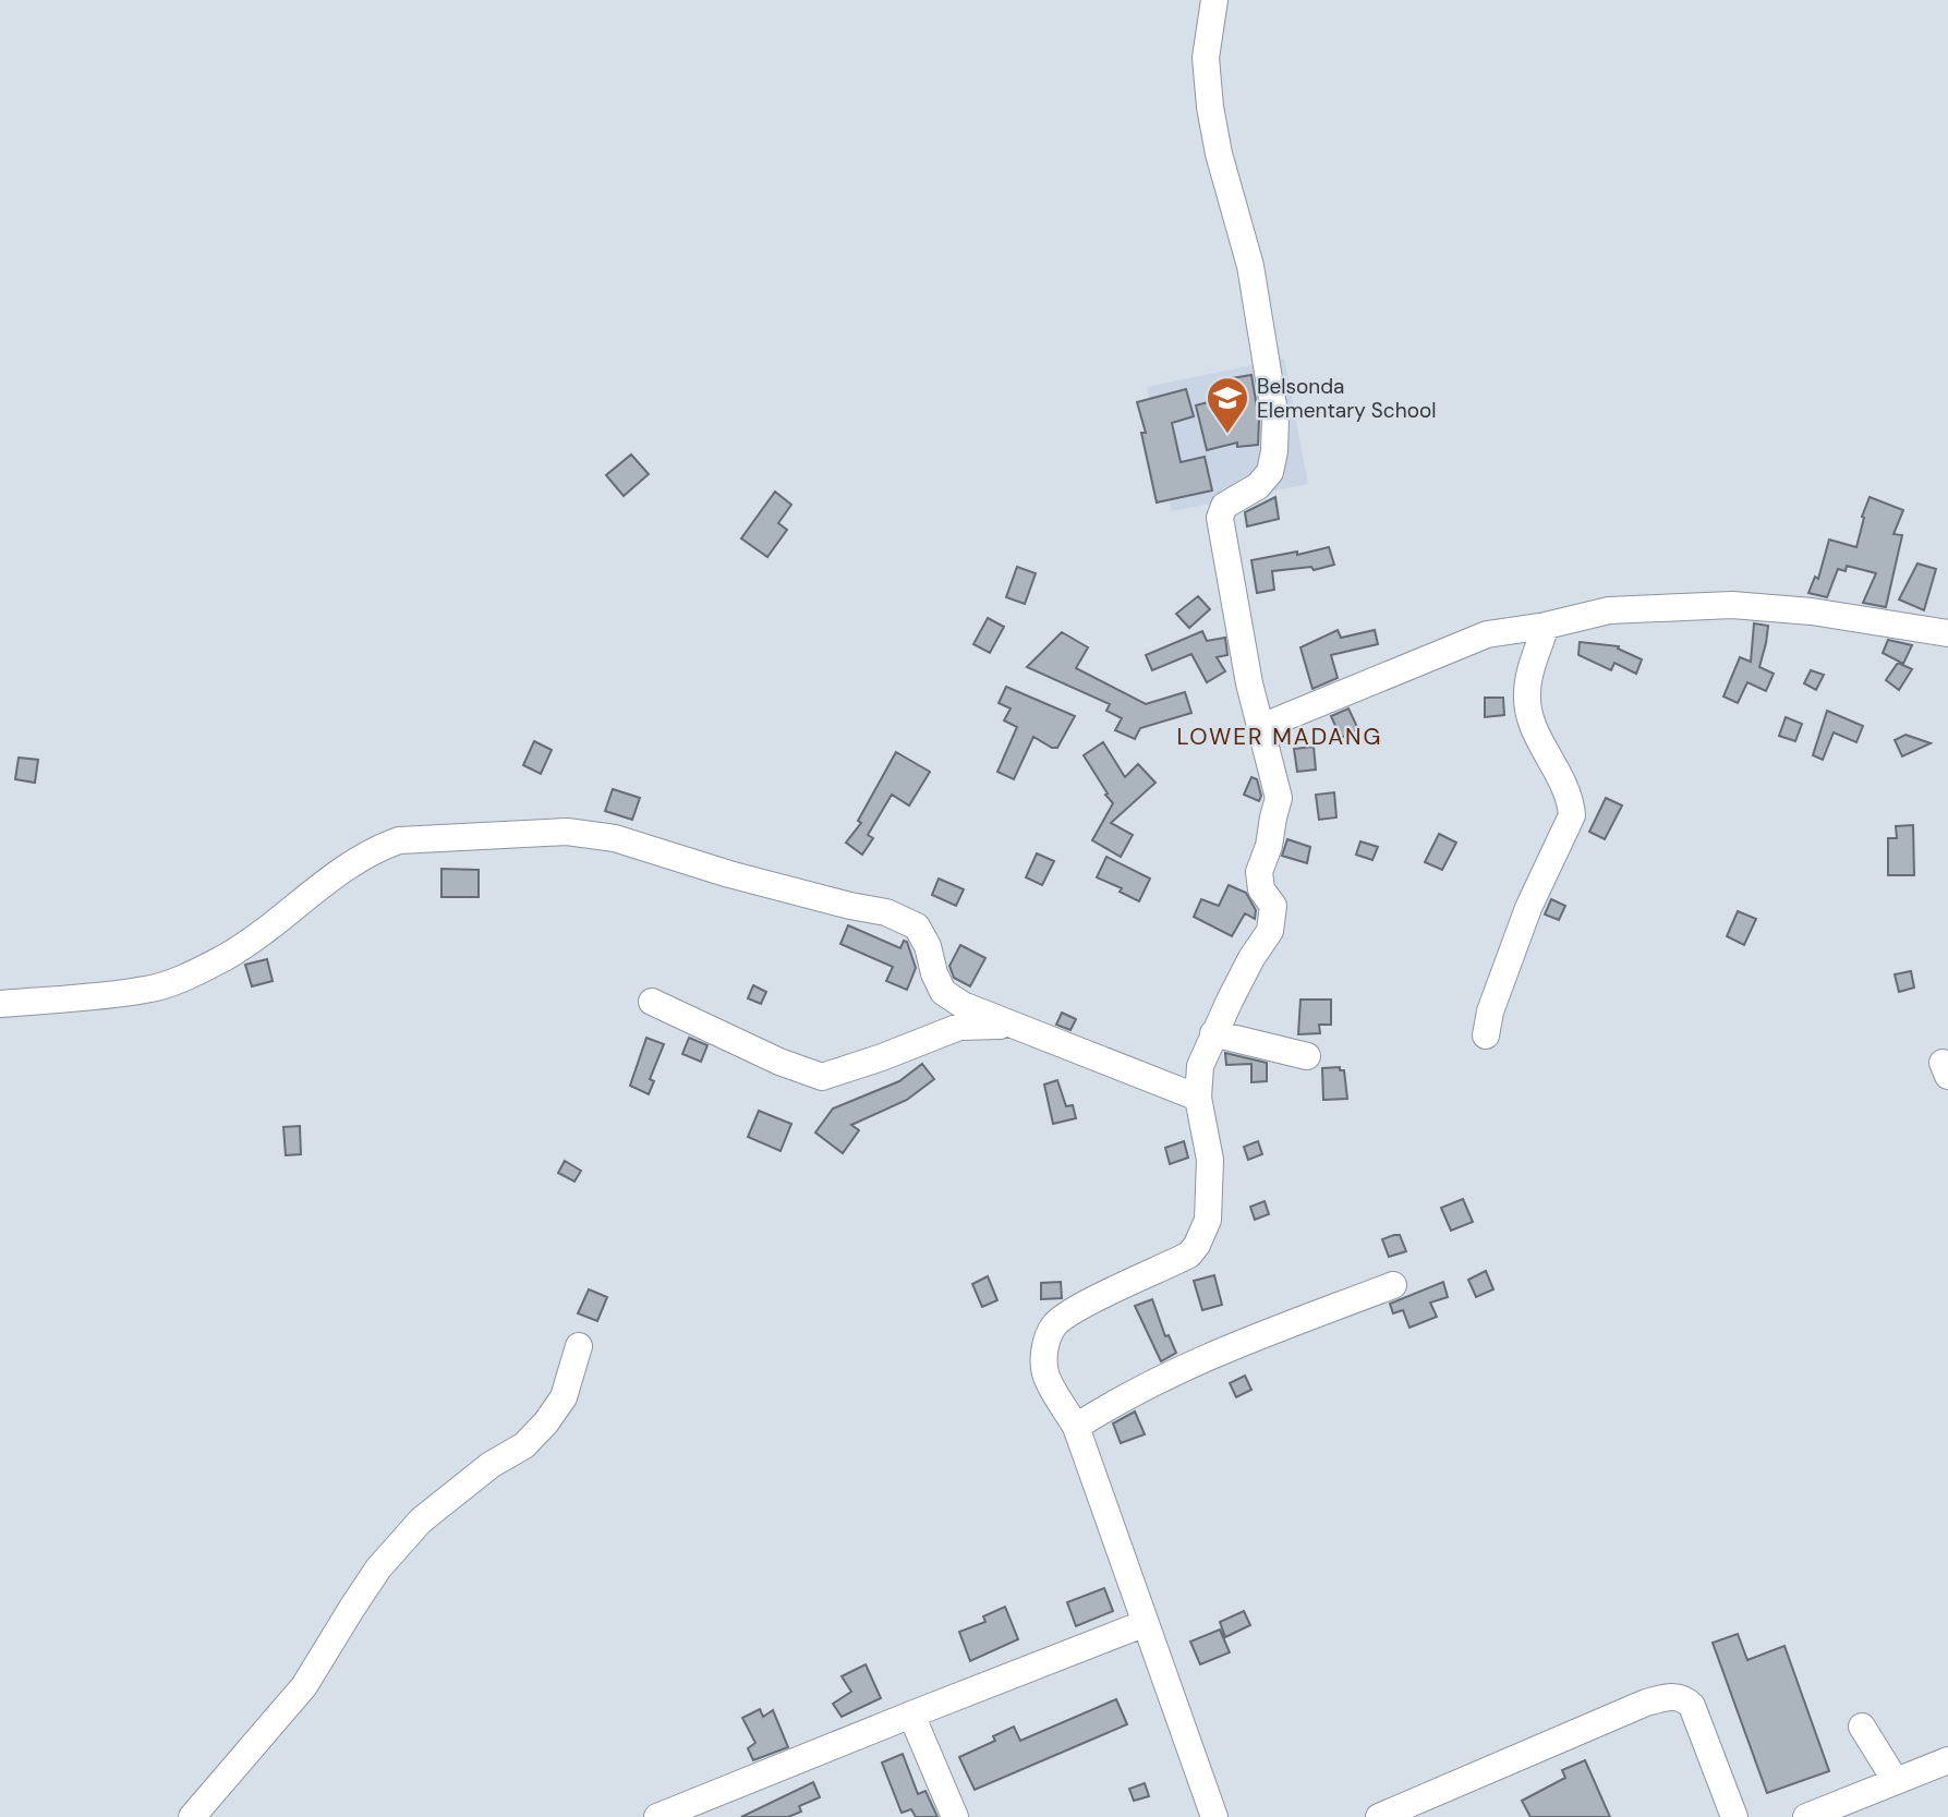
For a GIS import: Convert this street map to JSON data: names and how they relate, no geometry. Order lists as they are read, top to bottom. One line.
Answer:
{"districts":["LOWER MADANG"],"places":{"school or university":["Belsonda Elementary School"]}}
